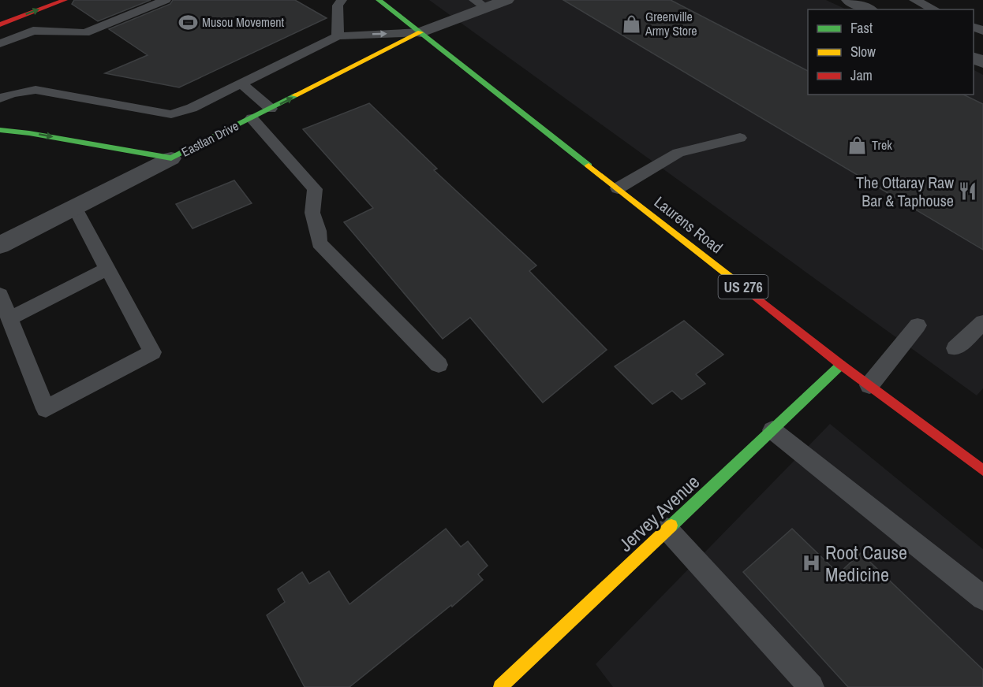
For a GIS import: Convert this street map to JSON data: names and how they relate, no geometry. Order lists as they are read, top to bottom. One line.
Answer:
{"streets":{"main road":["Eastlan Drive","Laurens Road","US 276","Jervey Avenue"]},"crossings":[["Eastlan Drive","Laurens Road"],["Laurens Road","Jervey Avenue"]],"one_way":["Eastlan Drive"],"places":{"sports":["Musou Movement"],"shop":["Greenville Army Store","Trek"],"restaurant":["The Ottaray Raw Bar & Taphouse"],"hospital":["Root Cause Medicine"]},"legend":["Fast","Slow","Jam"]}
